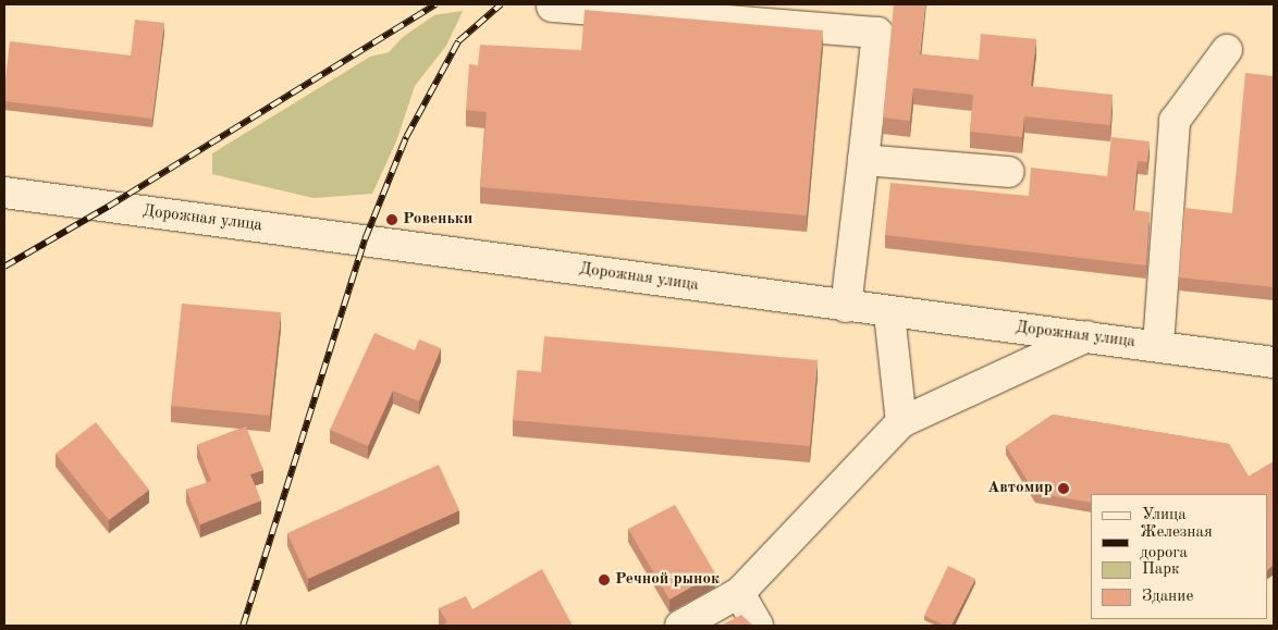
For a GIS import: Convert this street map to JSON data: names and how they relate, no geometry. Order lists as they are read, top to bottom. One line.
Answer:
{"streets":{"street":["Дорожная улица"]},"places":["Ровеньки","Автомир","Речной рынок"],"legend":["Улица","Железная дорога","Парк","Здание"]}
